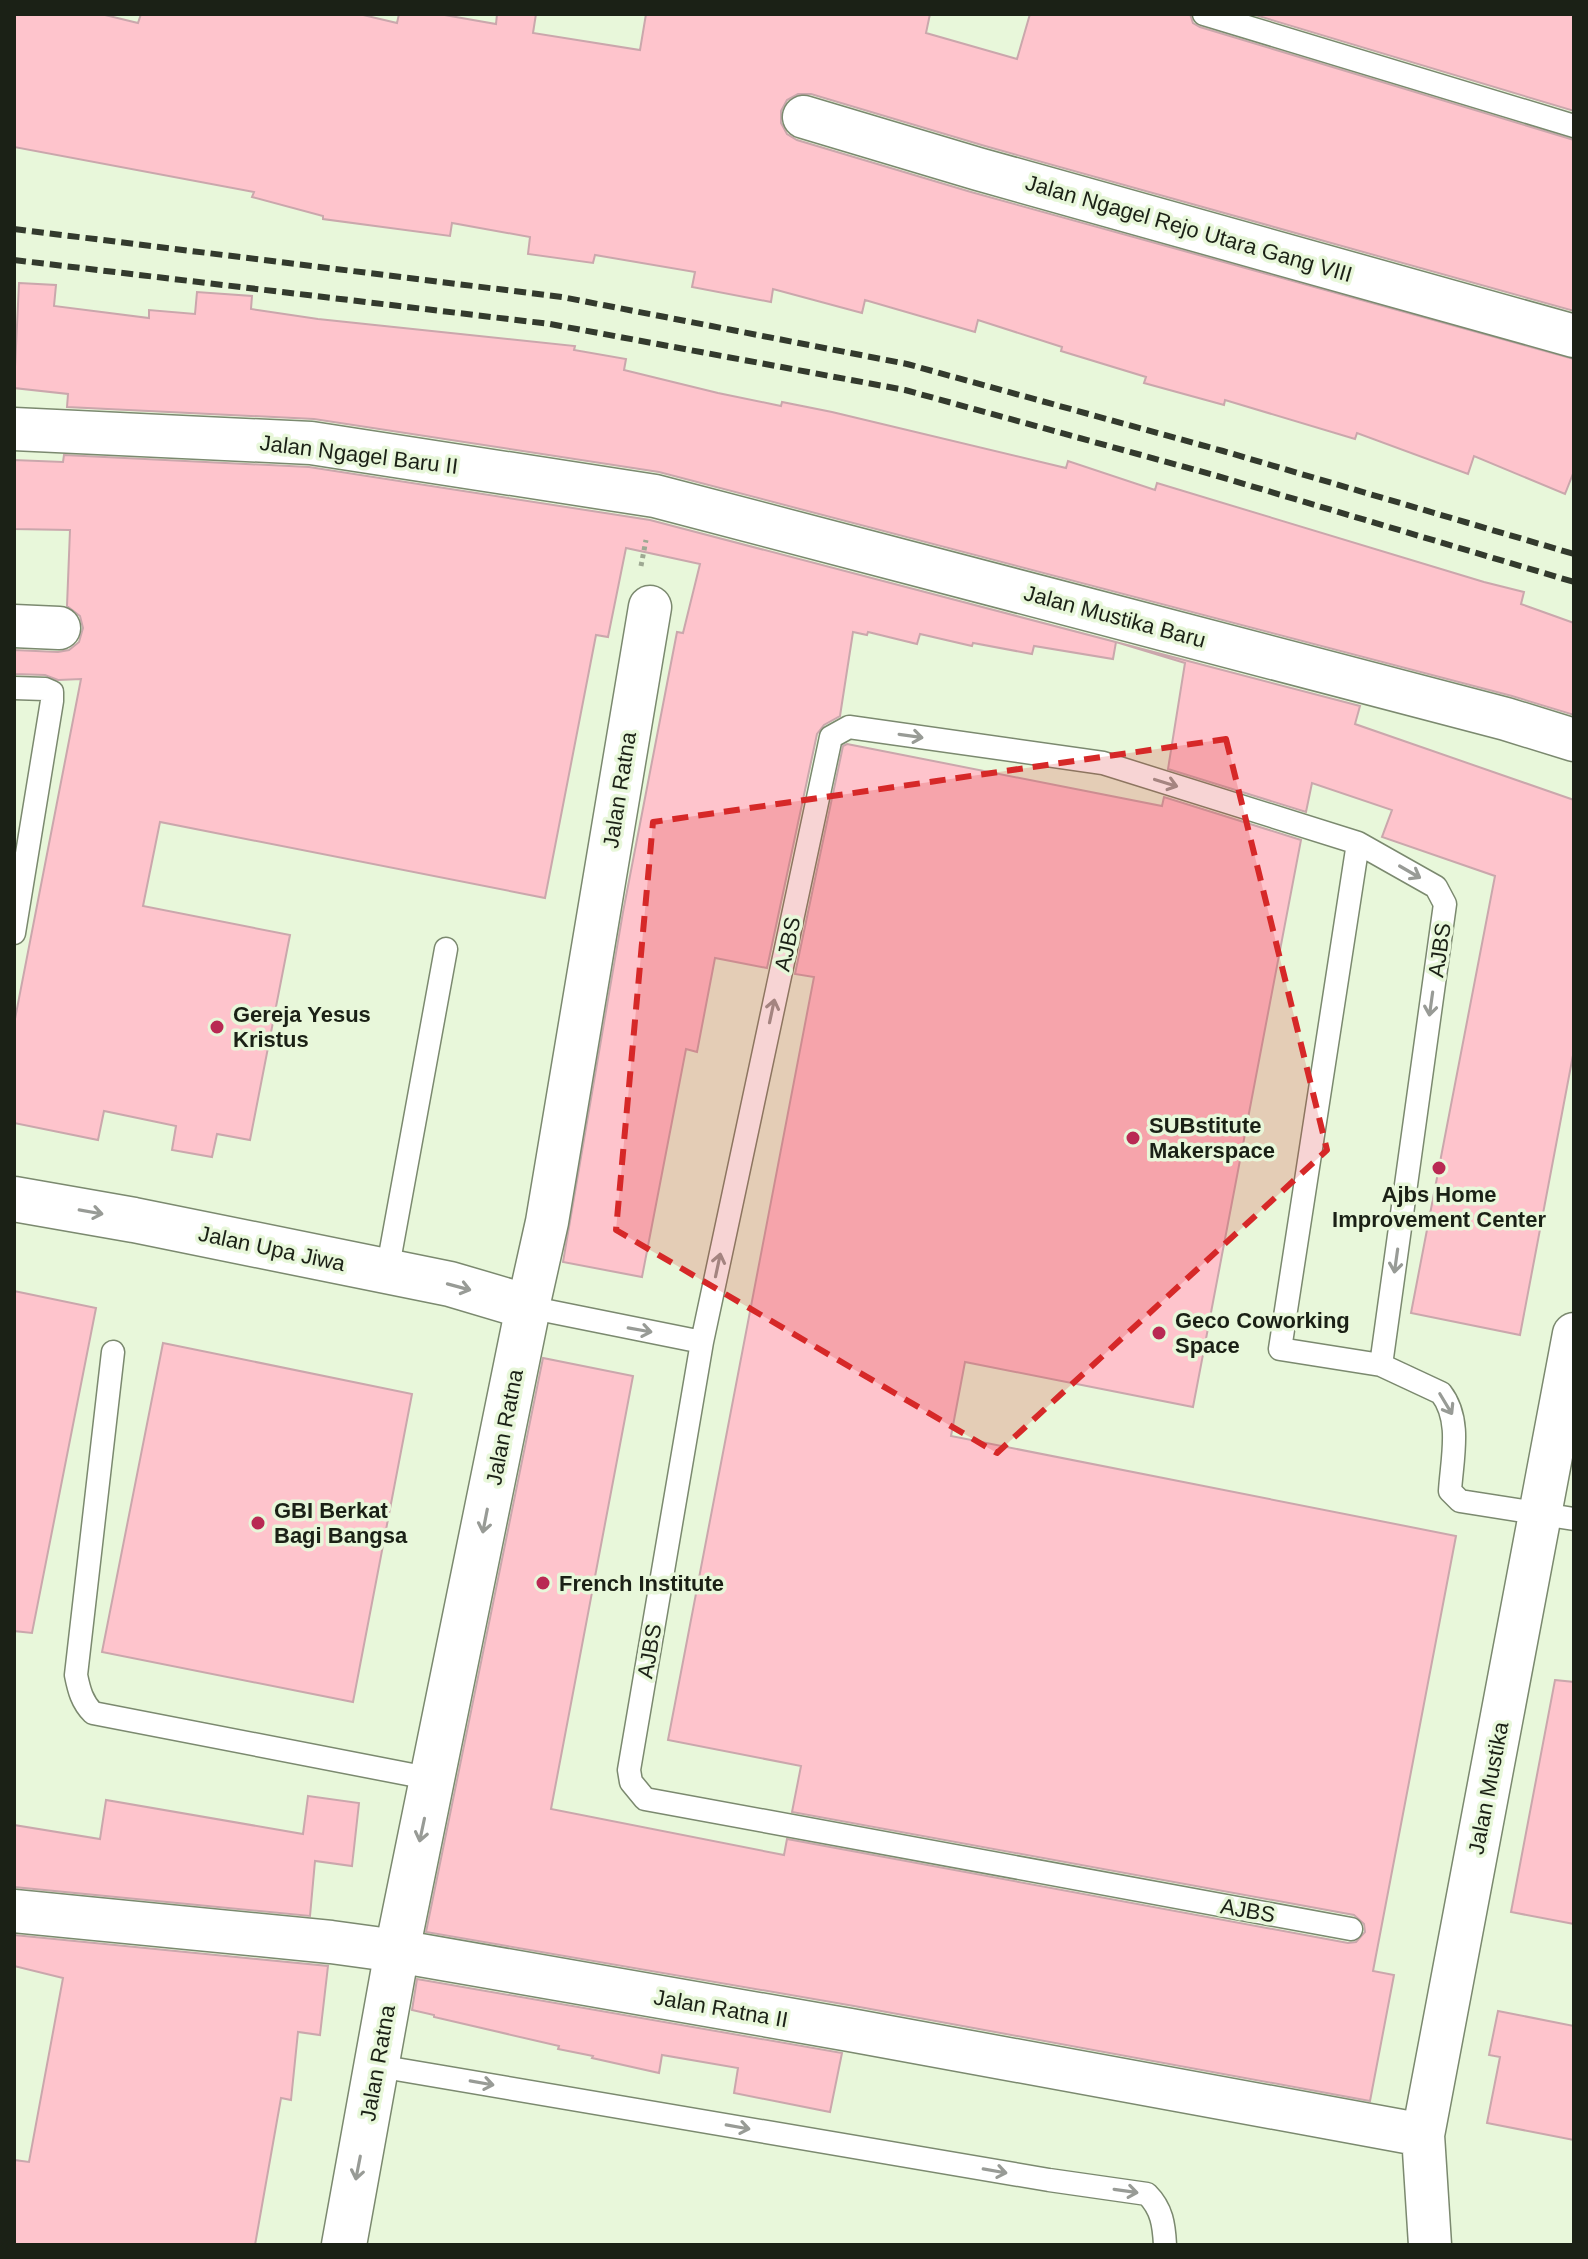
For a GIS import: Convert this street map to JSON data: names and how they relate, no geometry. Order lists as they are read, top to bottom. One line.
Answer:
{"streets":{"highway":["Jalan Ratna","Jalan Upa Jiwa"],"street":["Jalan Ngagel Rejo Utara Gang VIII","Jalan Ngagel Baru II","Jalan Mustika Baru","Jalan Mustika","Jalan Ratna II"],"lane":["AJBS"]},"crossings":[["Jalan Ngagel Baru II","Jalan Mustika Baru"],["Jalan Ratna","Jalan Upa Jiwa"],["Jalan Ratna","Jalan Ratna II"],["Jalan Mustika","Jalan Ratna II"]],"one_way":["Jalan Ratna","Jalan Upa Jiwa"],"places":["Gereja Yesus Kristus","SUBstitute Makerspace","Ajbs Home Improvement Center","Geco Coworking Space","GBI Berkat Bagi Bangsa","French Institute"]}
